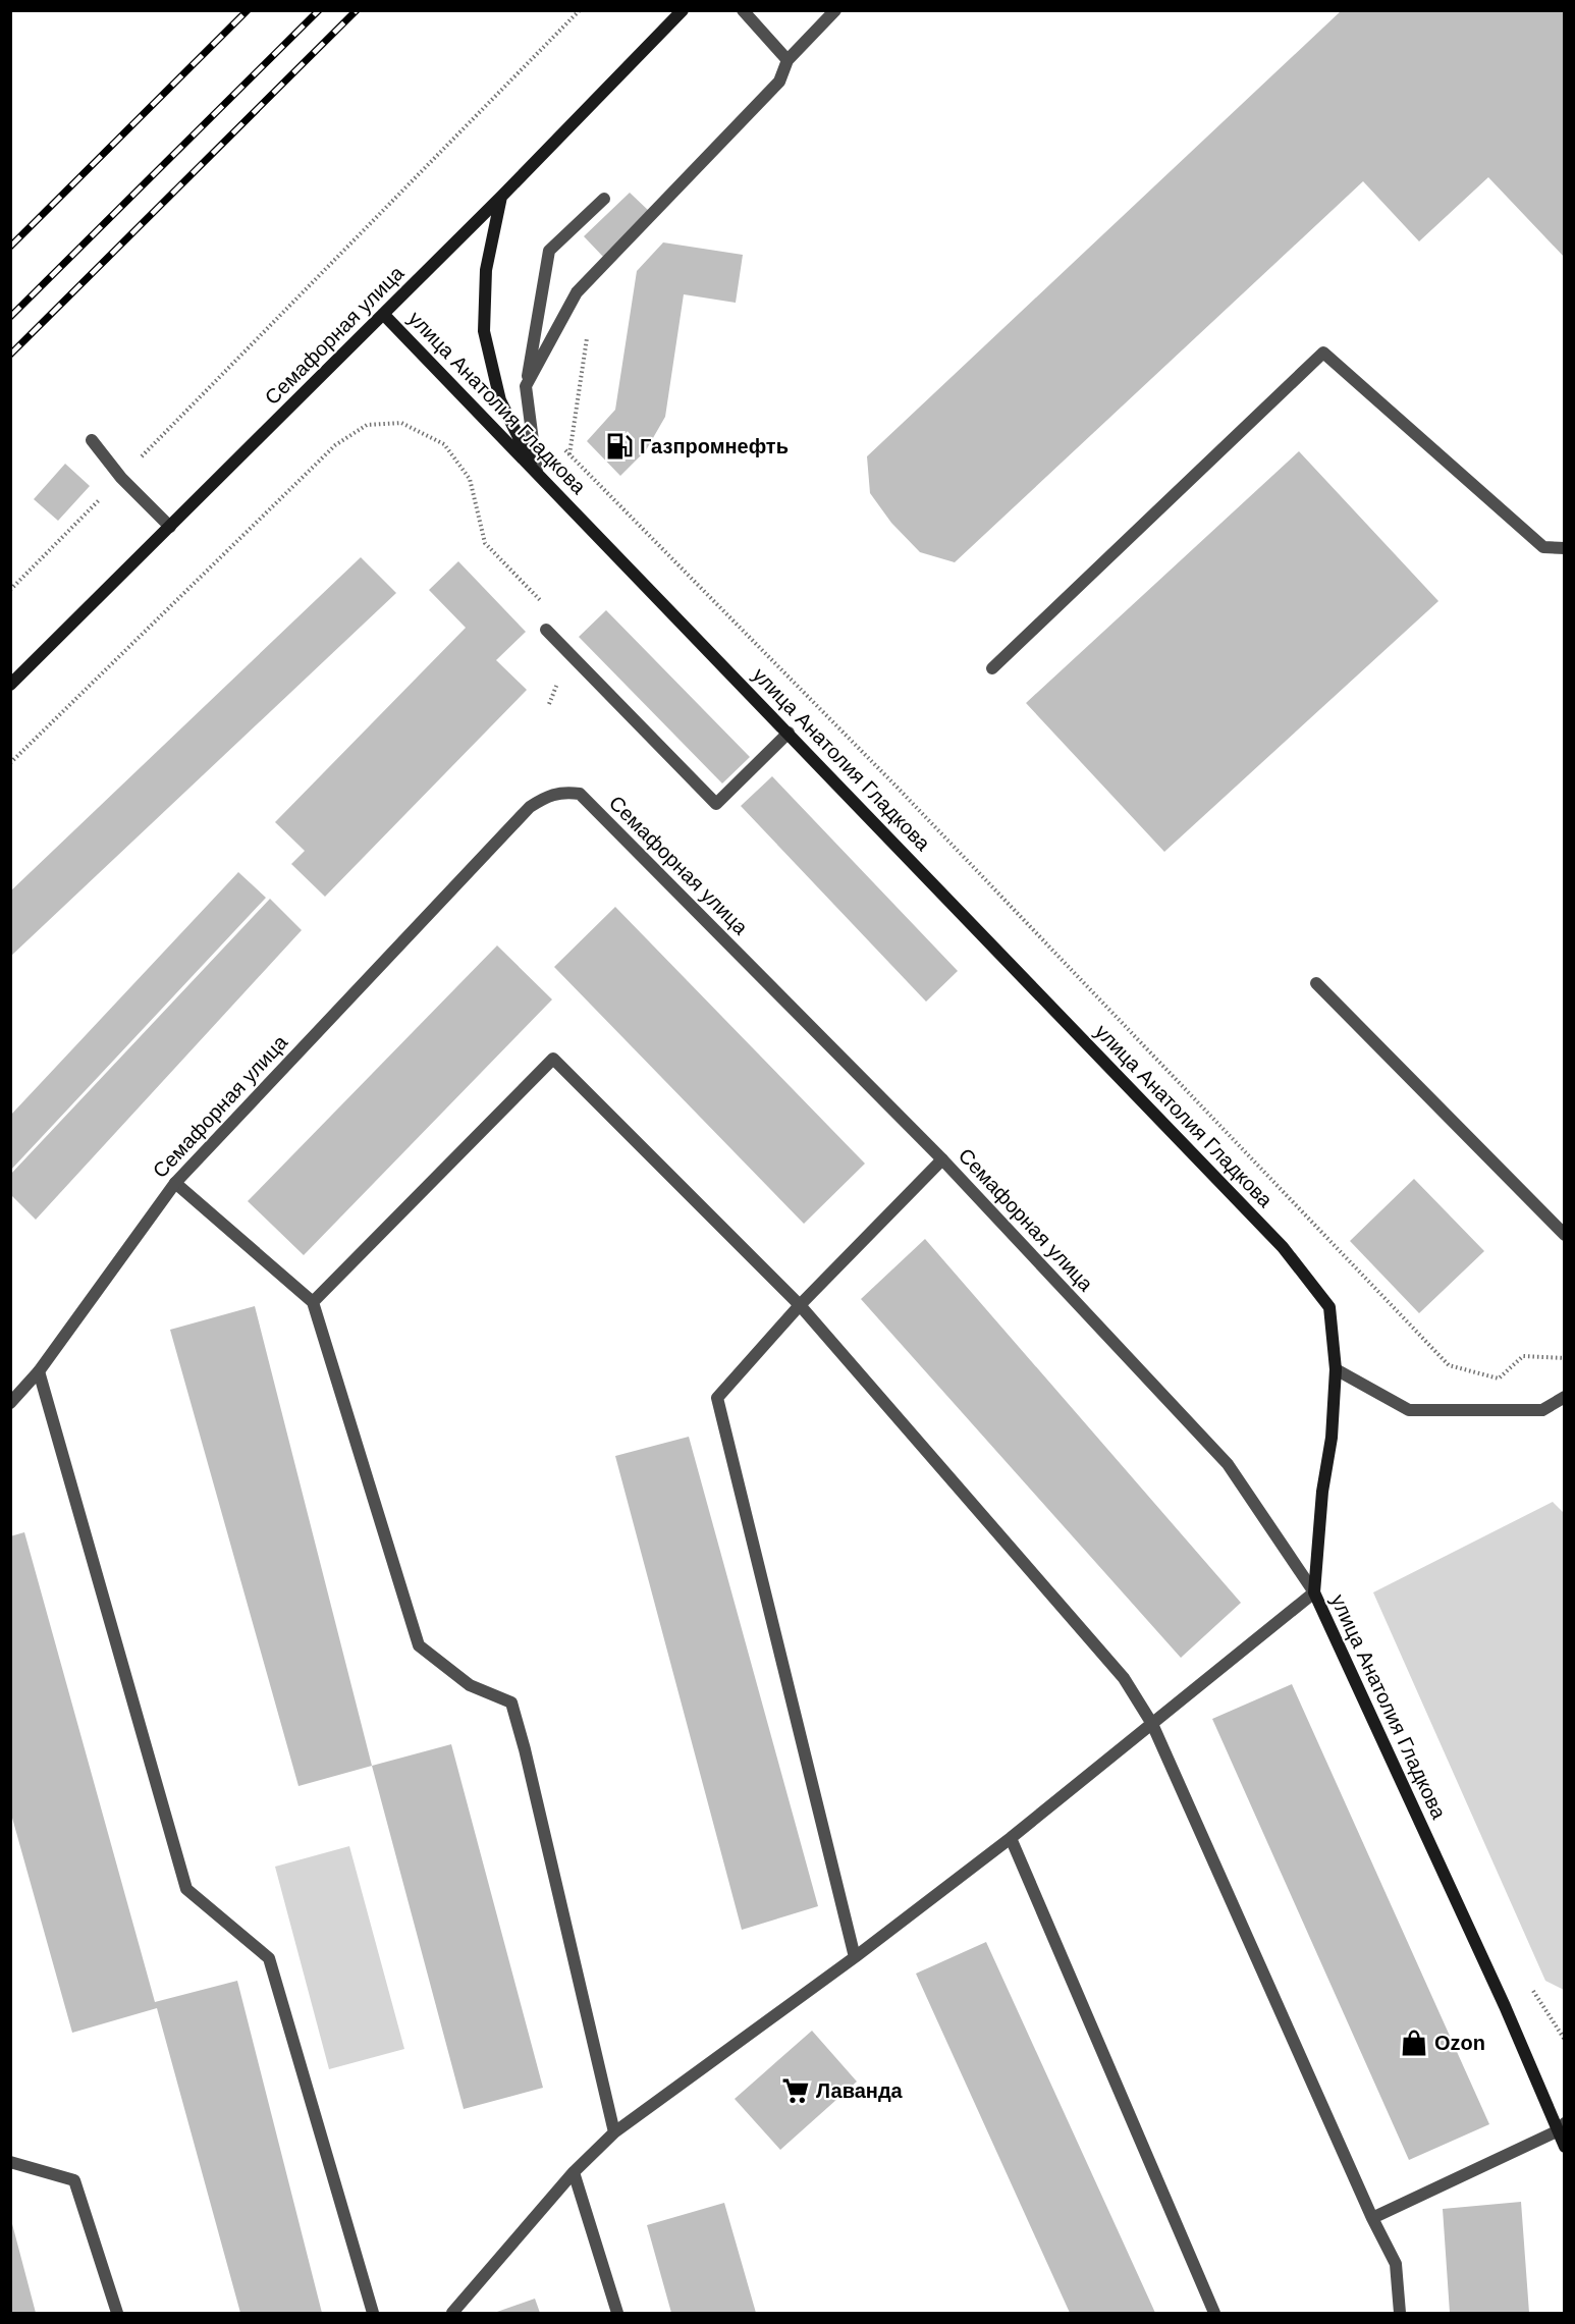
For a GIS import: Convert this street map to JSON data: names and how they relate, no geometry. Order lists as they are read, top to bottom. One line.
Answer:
{"streets":{"main road":["Семафорная улица","улица Анатолия Гладкова"]},"crossings":[["Семафорная улица","улица Анатолия Гладкова"]],"places":{"fuel station":["Газпромнефть"],"shop":["Ozon"],"supermarket":["Лаванда"]}}
